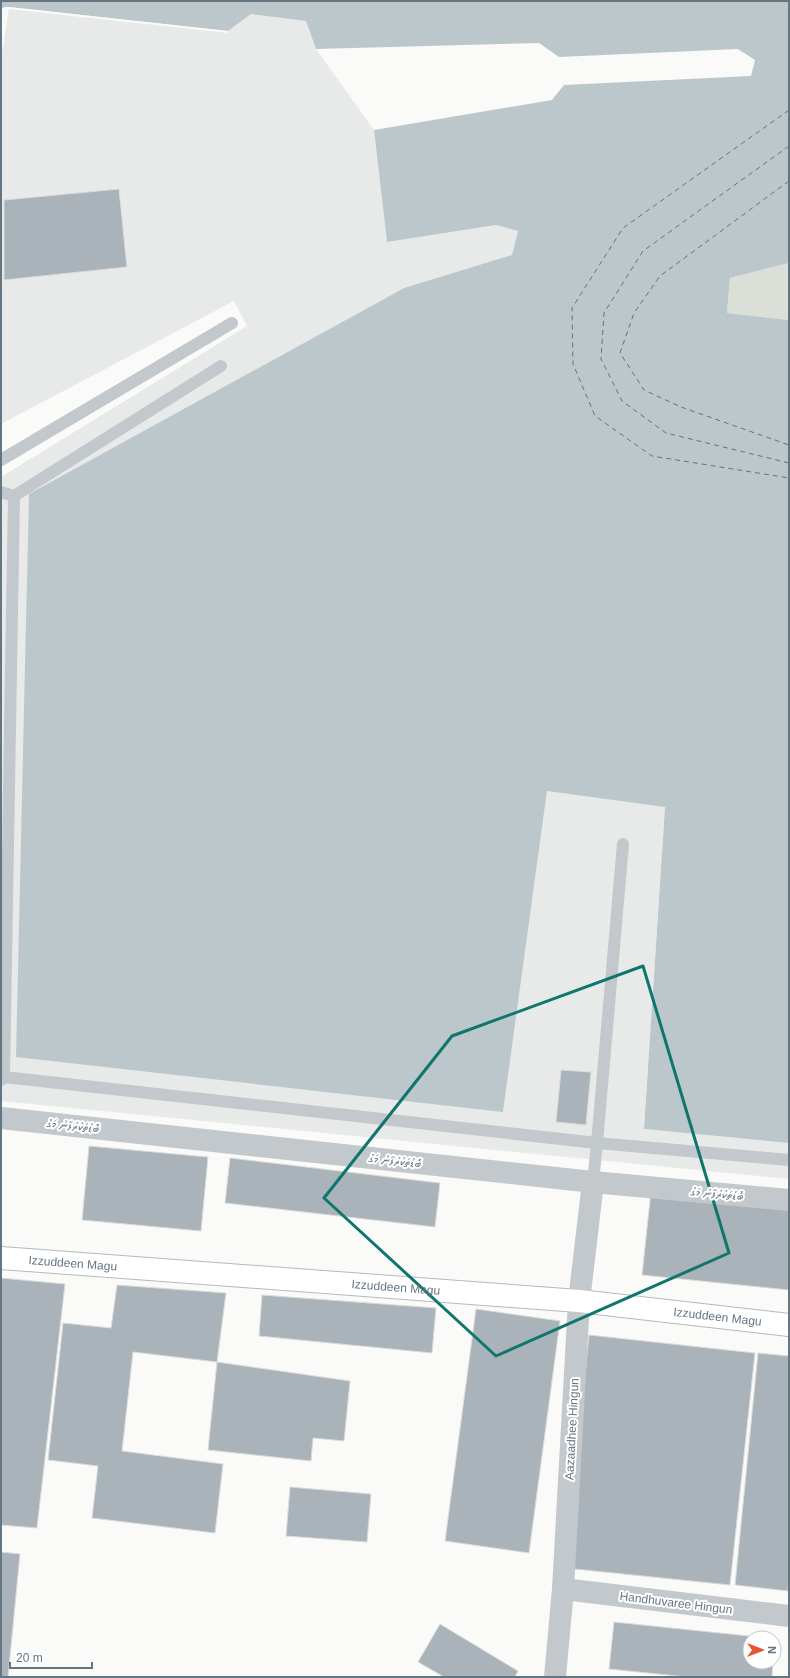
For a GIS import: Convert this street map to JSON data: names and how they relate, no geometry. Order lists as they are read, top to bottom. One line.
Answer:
{"streets":{"main road":["Izzuddeen Magu"],"street":["ބޮޑުތަކުރުފާނު މަގު","Aazaadhee Hingun","Handhuvaree Hingun"]},"crossings":[["ބޮޑުތަކުރުފާނު މަގު","Aazaadhee Hingun"],["Izzuddeen Magu","Aazaadhee Hingun"],["Aazaadhee Hingun","Handhuvaree Hingun"]],"scale_bar":"20 m","north":"right"}
